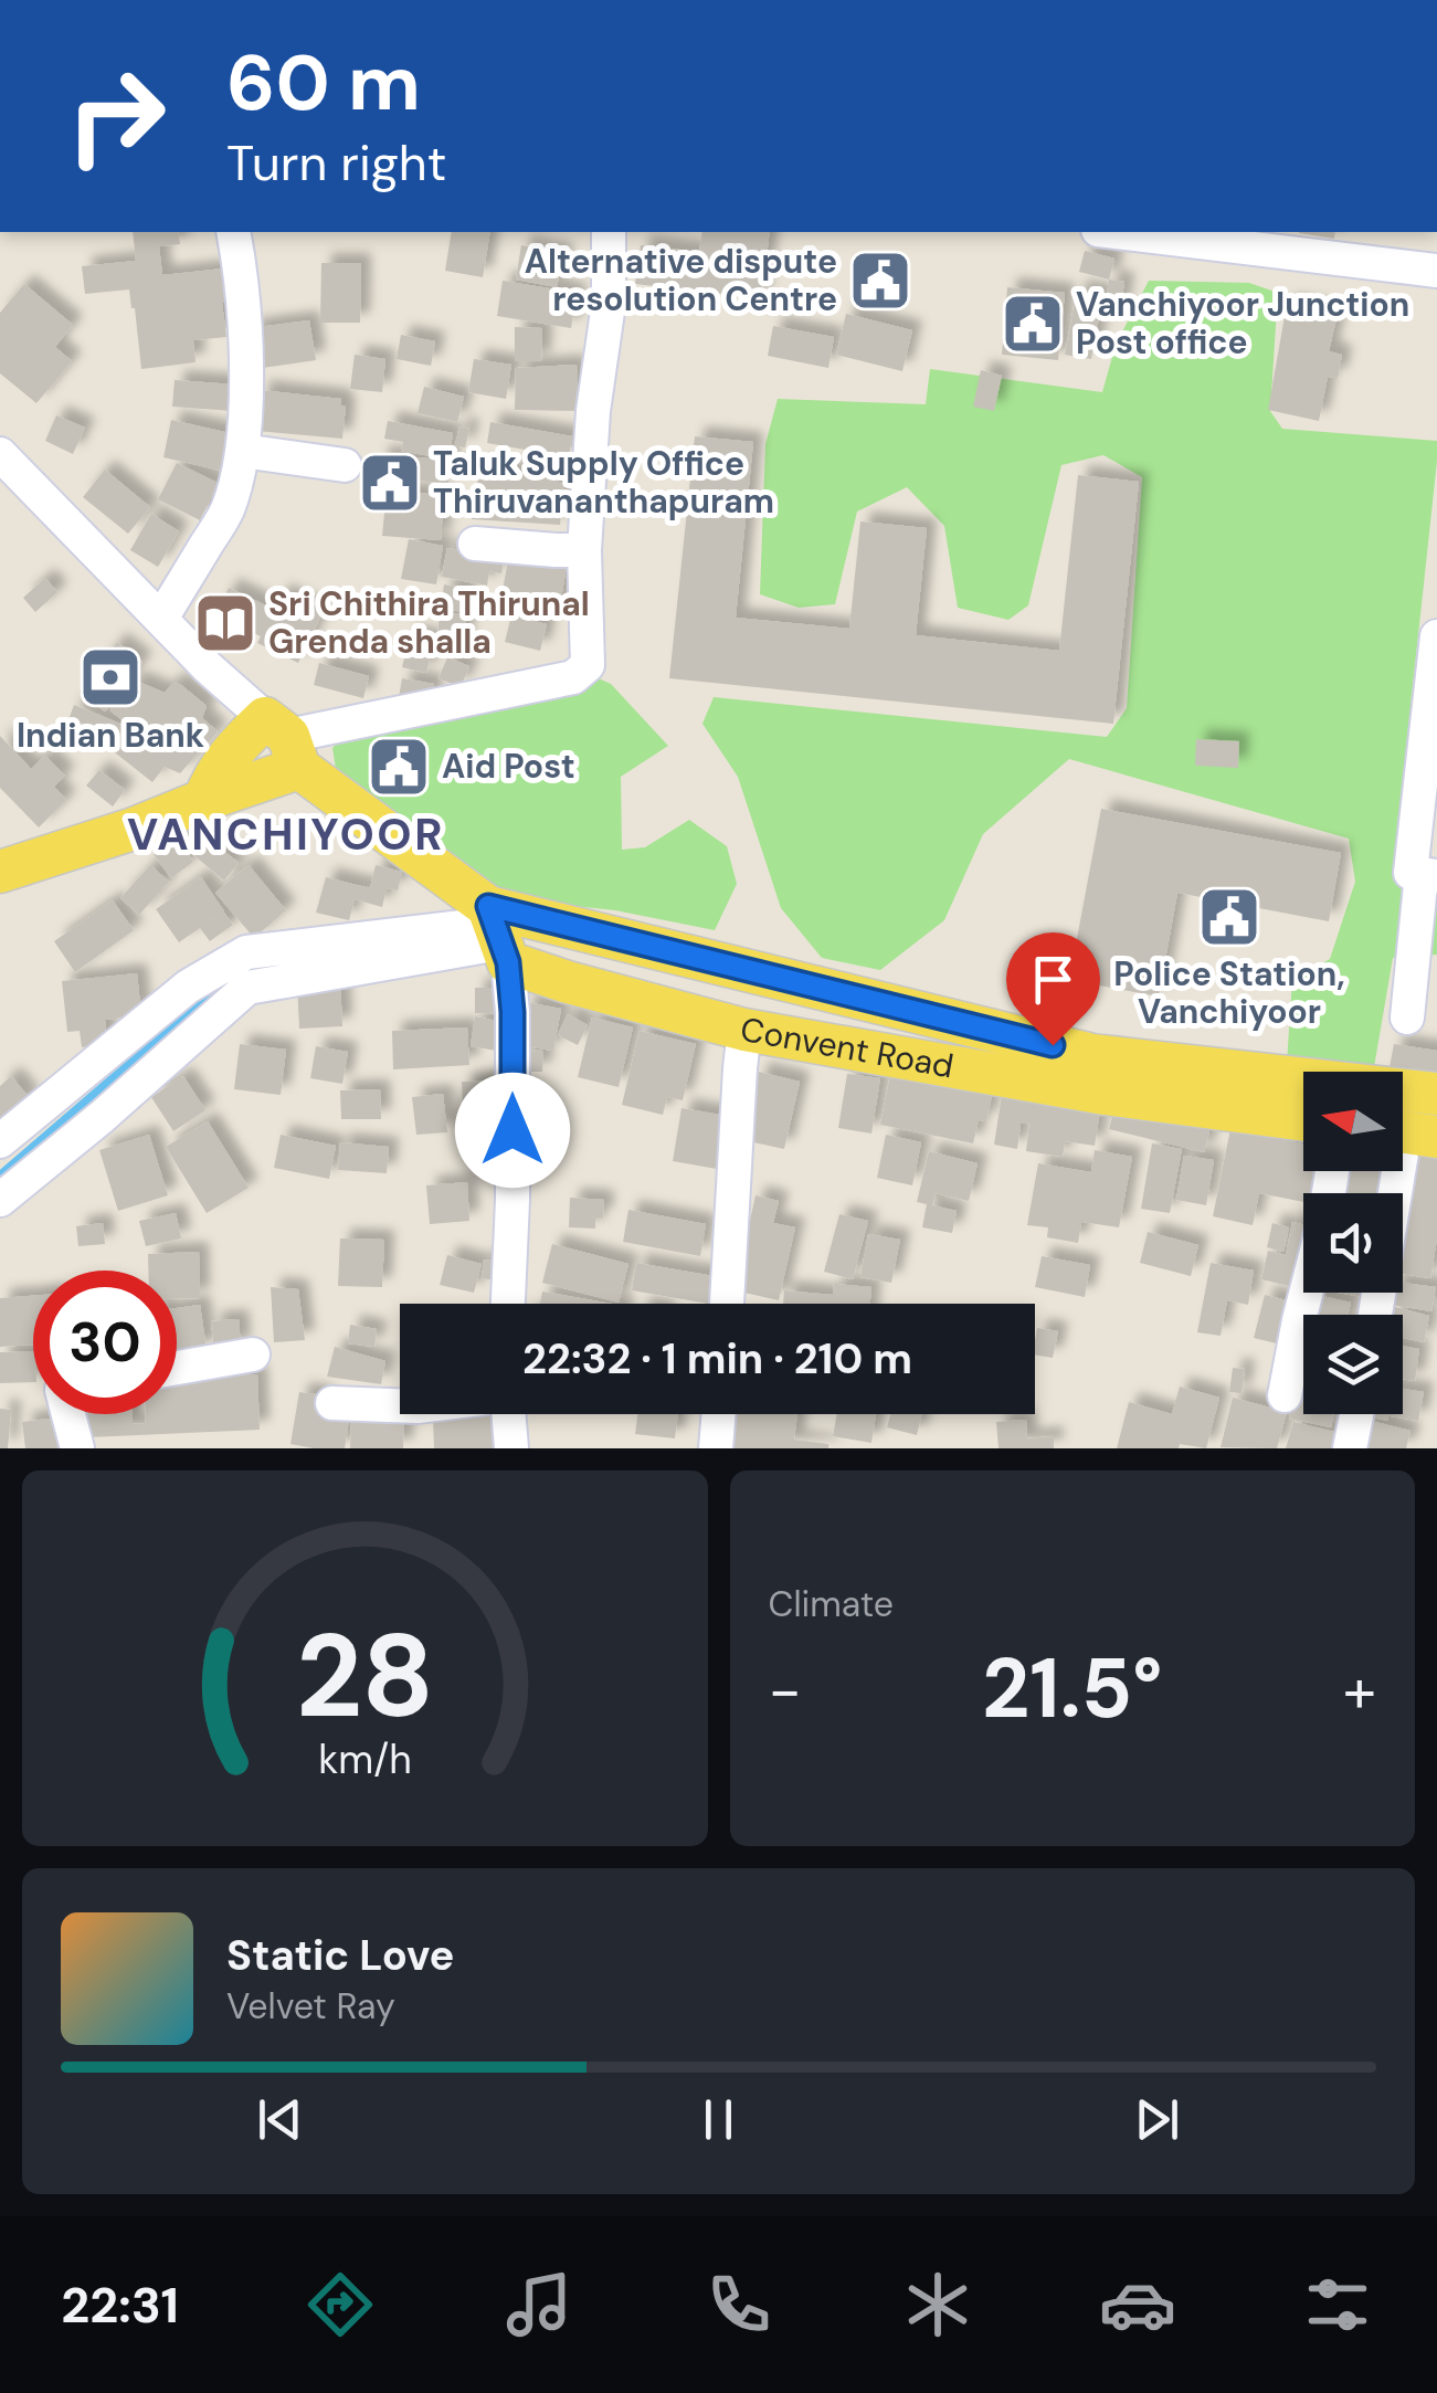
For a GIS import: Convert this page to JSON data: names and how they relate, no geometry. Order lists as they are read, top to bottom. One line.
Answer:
{"streets":{"main road":["Convent Road"]},"districts":["VANCHIYOOR"],"places":{"public building":["Alternative dispute resolution Centre","Vanchiyoor Junction Post office","Taluk Supply Office Thiruvananthapuram","Aid Post","Police Station, Vanchiyoor"],"library":["Sri Chithira Thirunal Grenda shalla"],"bank":["Indian Bank"]},"north":"left","page":{"turn":["60 m","Turn right"],"limit":"30","trip":"22:32 · 1 min · 210 m","tile":"Climate","heat":["−","21.5°","+"],"song":["Static Love","Velvet Ray"],"tabs":"22:31","gauge":["28","km/h"]}}
